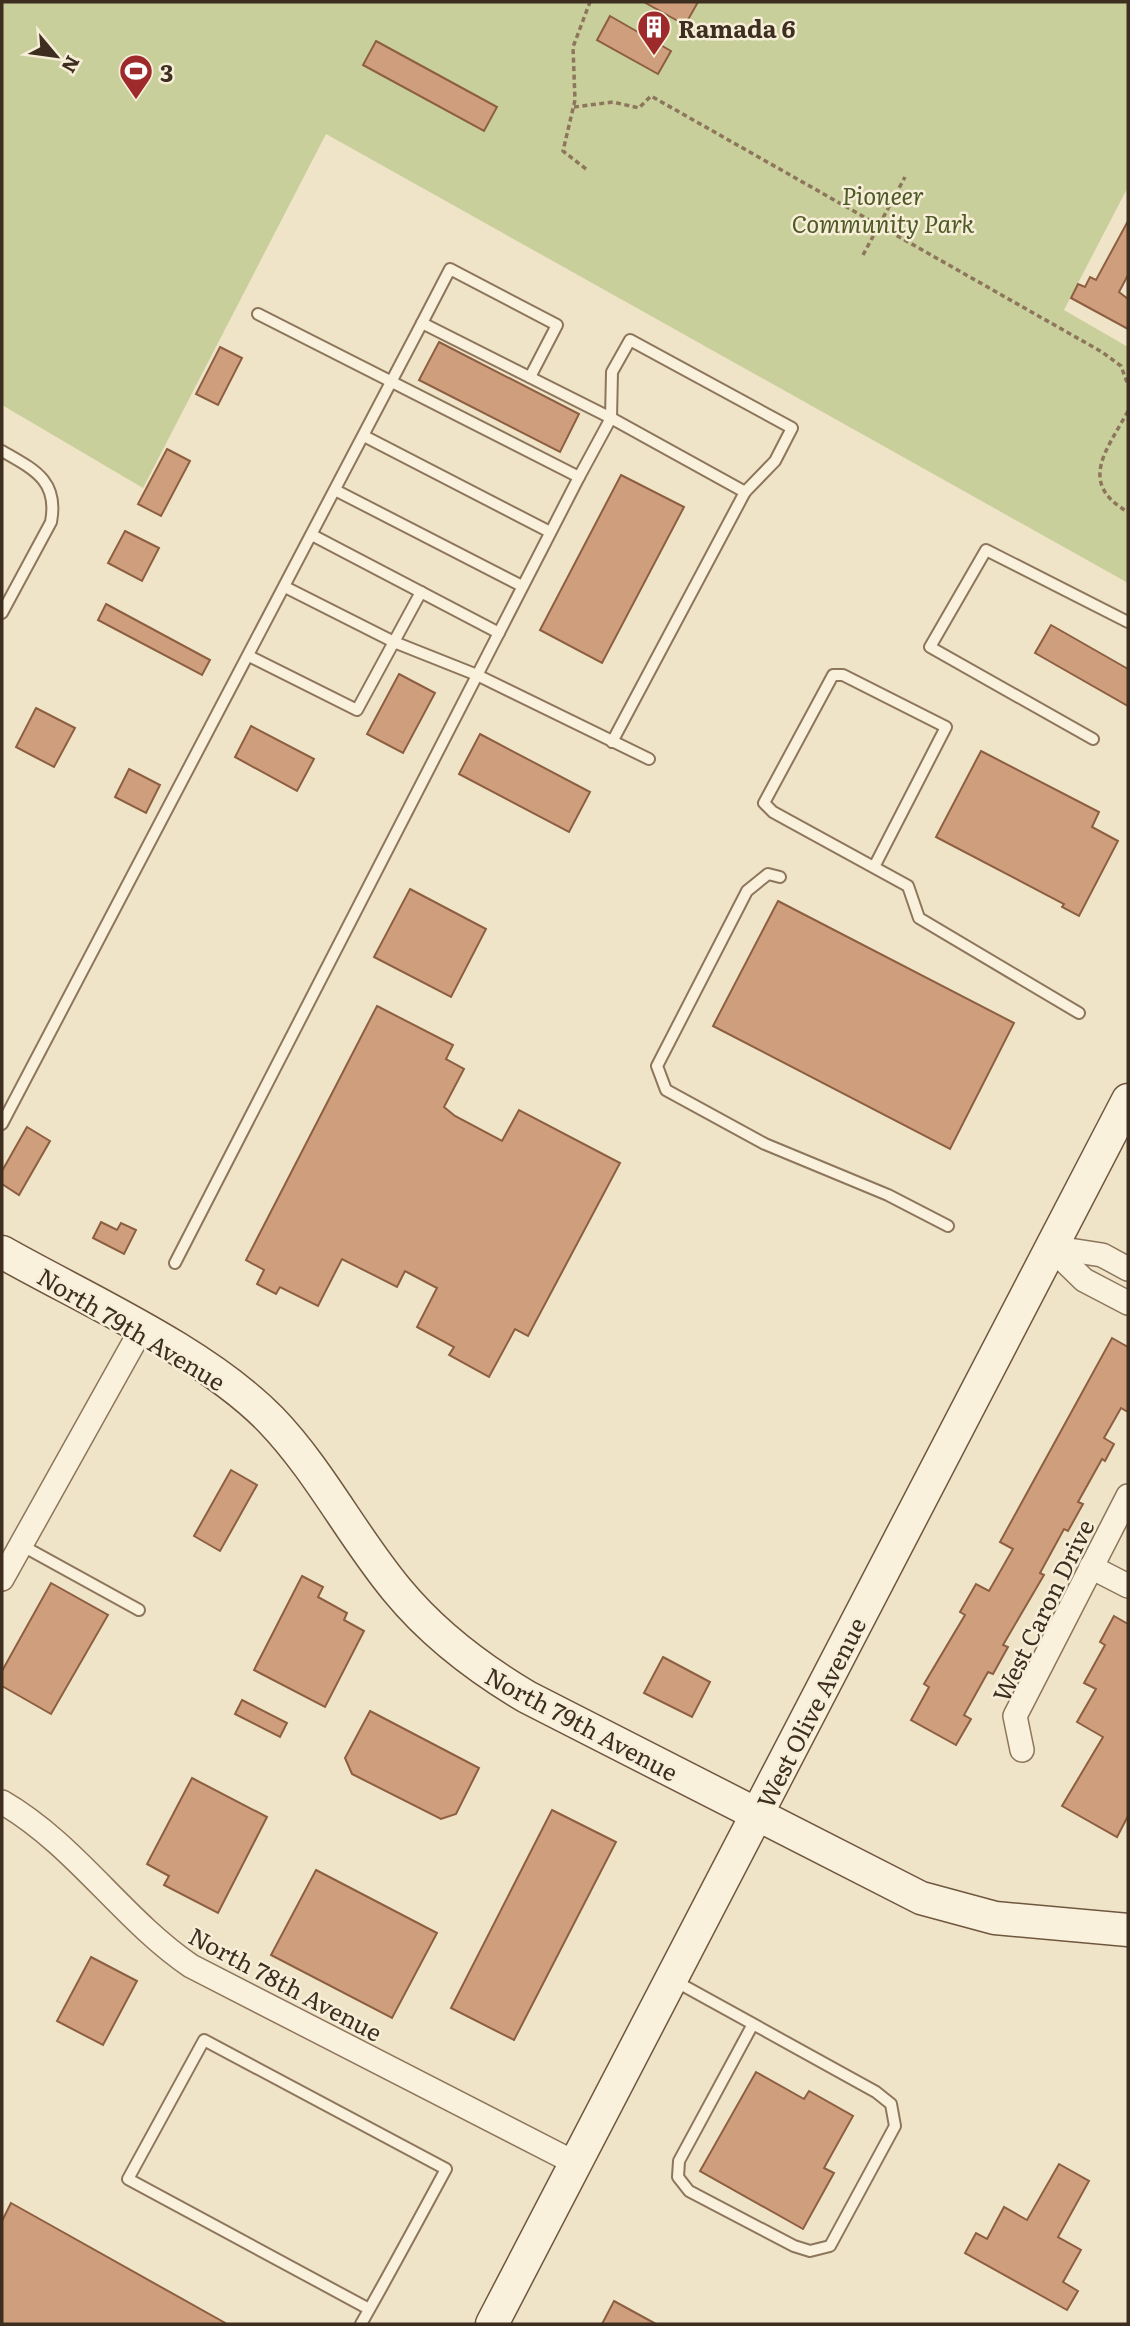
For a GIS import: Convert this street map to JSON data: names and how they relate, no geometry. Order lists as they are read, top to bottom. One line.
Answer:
{"streets":{"main road":["North 79th Avenue","West Olive Avenue"],"street":["West Caron Drive","North 78th Avenue"]},"crossings":[["North 79th Avenue","West Olive Avenue"],["West Olive Avenue","North 78th Avenue"]],"parks":["Pioneer Community Park"],"places":{"building":["Ramada 6"],"sports":["3"]},"north":"bottom right"}
